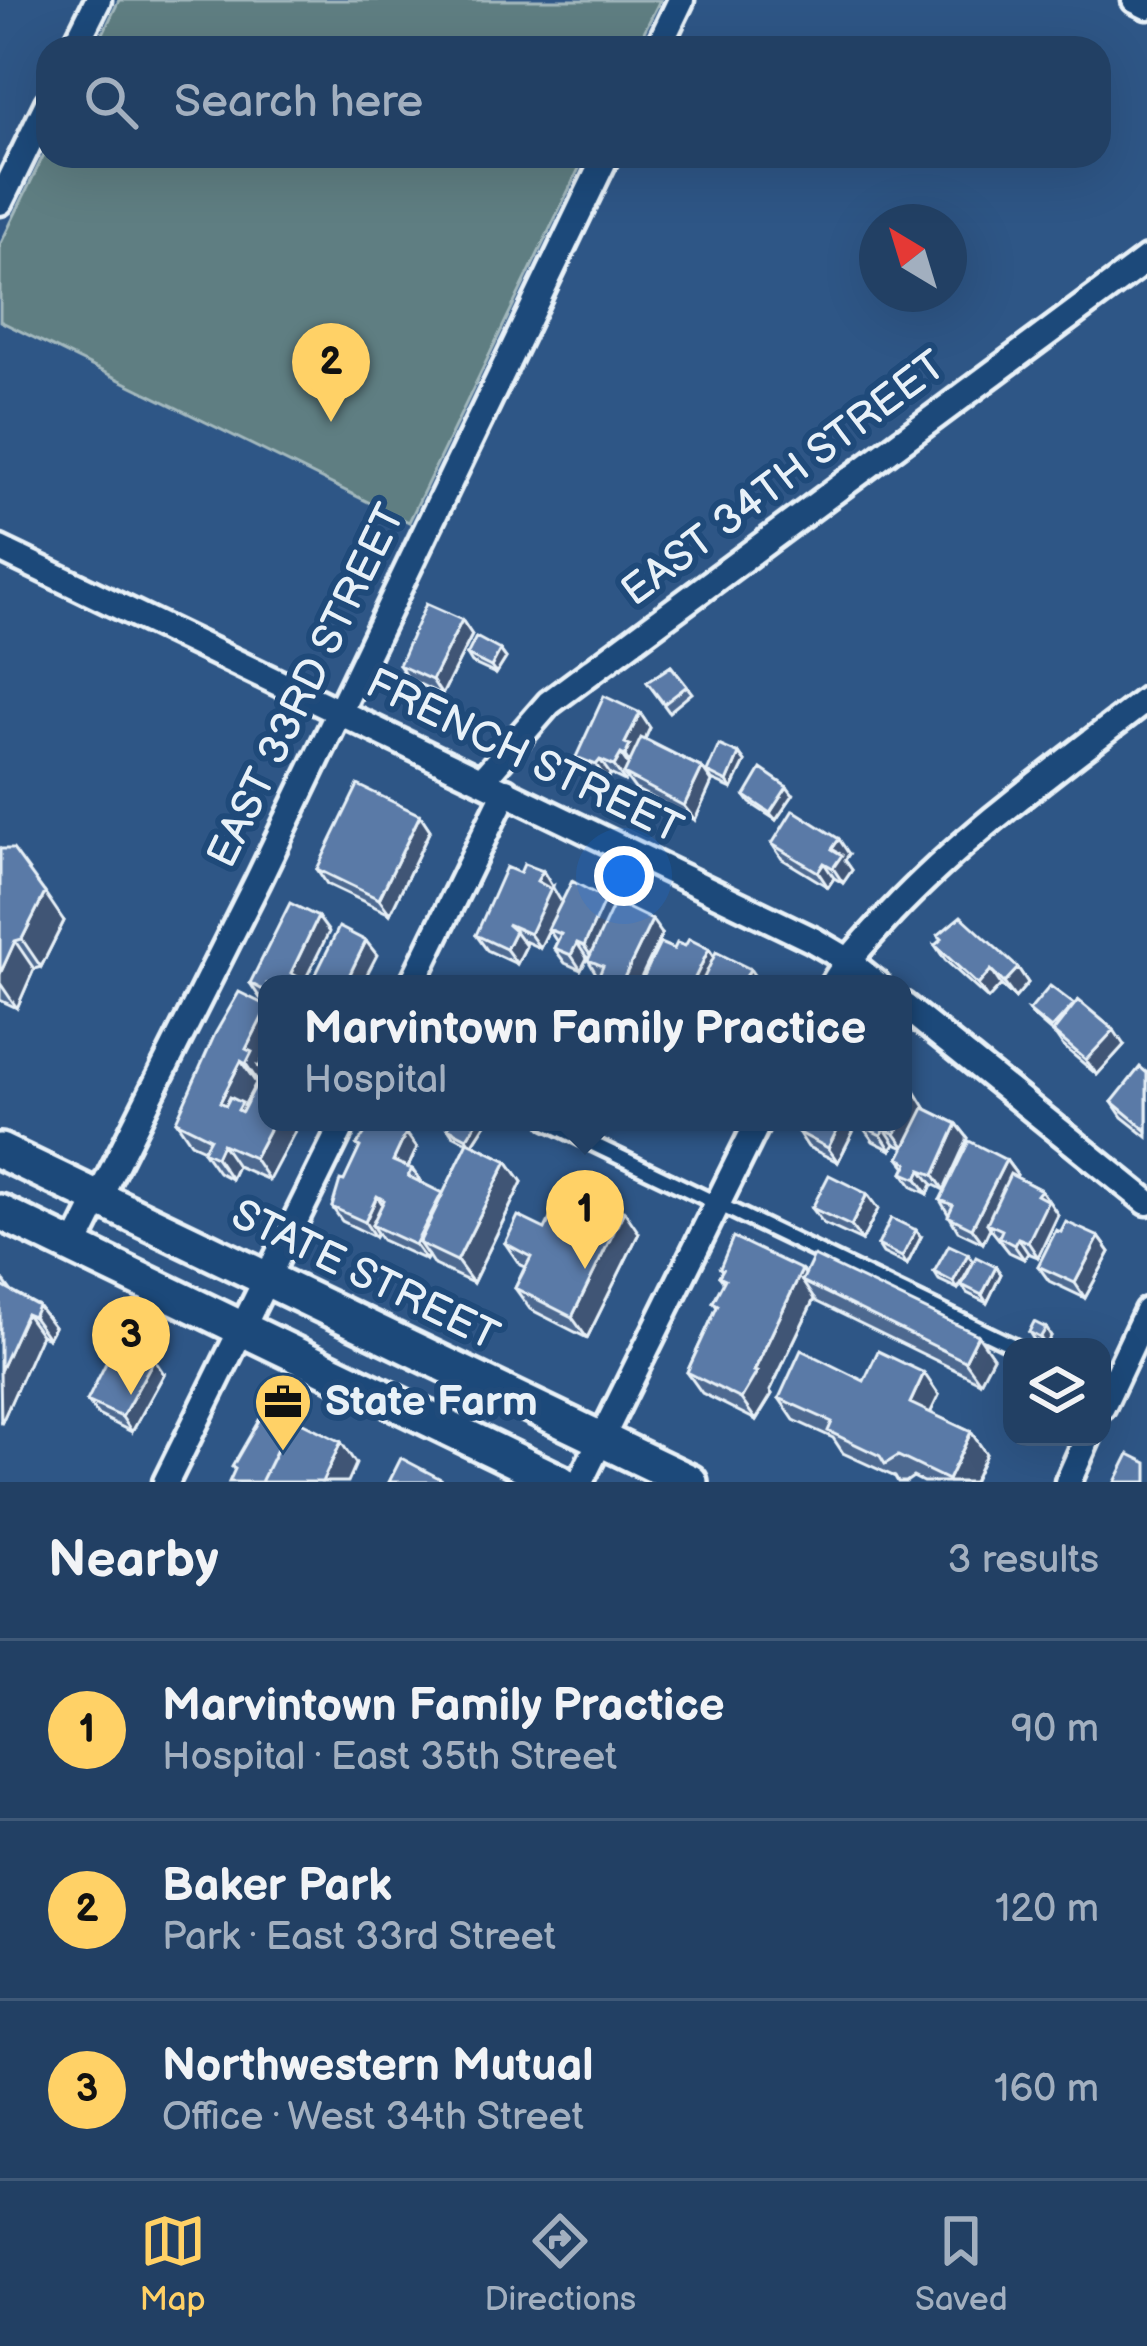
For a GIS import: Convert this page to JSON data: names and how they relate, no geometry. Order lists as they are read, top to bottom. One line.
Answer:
{"streets":{"street":["EAST 34TH STREET","EAST 33RD STREET","FRENCH STREET","STATE STREET"]},"crossings":[["EAST 34TH STREET","FRENCH STREET"],["EAST 33RD STREET","FRENCH STREET"],["EAST 33RD STREET","STATE STREET"]],"places":{"office":["State Farm"]},"north":"top left","page":{"search":"Search here","pins":["2","1","3"],"popup":["Marvintown Family Practice","Hospital"],"heading":["Nearby","3 results"],"list":[{"mark":"1","name":"Marvintown Family Practice","note":"Hospital · East 35th Street","value":"90 m"},{"mark":"2","name":"Baker Park","note":"Park · East 33rd Street","value":"120 m"},{"mark":"3","name":"Northwestern Mutual","note":"Office · West 34th Street","value":"160 m"}],"nav":["Map","Directions","Saved"]}}
